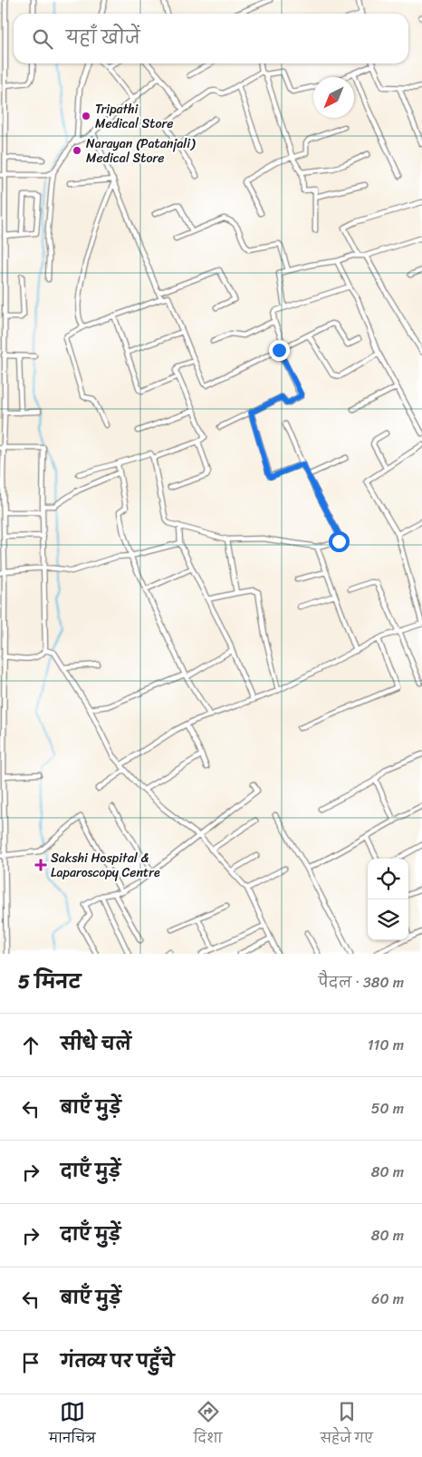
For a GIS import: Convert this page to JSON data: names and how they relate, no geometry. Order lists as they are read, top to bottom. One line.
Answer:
{"places":{"other":["Tripathi Medical Store","Narayan (Patanjali) Medical Store"],"health":["Sakshi Hospital & Laparoscopy Centre"]},"north":"bottom left","page":{"search":"यहाँ खोजें","heading":["5 मिनट","पैदल · 380 m"],"list":[["सीधे चलें","110 m"],["बाएँ मुड़ें","50 m"],["दाएँ मुड़ें","80 m"],["दाएँ मुड़ें","80 m"],["बाएँ मुड़ें","60 m"],"गंतव्य पर पहुँचे"],"nav":["मानचित्र","दिशा","सहेजे गए"]}}
